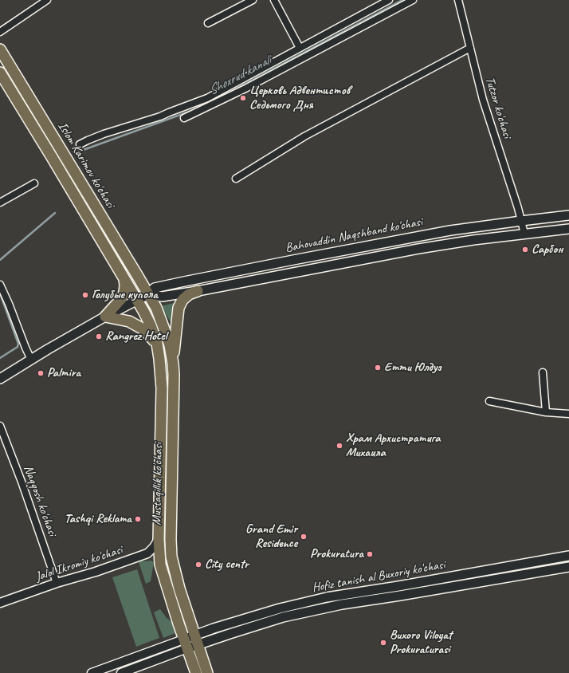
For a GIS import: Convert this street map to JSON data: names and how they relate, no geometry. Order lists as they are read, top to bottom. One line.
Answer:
{"streets":{"main road":["Islom Karimov ko'chasi","Bahovaddin Naqshband ko'chasi","Mustaqillik ko'chasi","Hofiz tanish al Buxoriy ko'chasi"],"street":["Tutzor ko'chasi","Naqqosh ko'chasi","Jalol Ikromiy ko'chasi"]},"crossings":[["Tutzor ko'chasi","Bahovaddin Naqshband ko'chasi"],["Islom Karimov ko'chasi","Bahovaddin Naqshband ko'chasi"],["Islom Karimov ko'chasi","Mustaqillik ko'chasi"],["Bahovaddin Naqshband ko'chasi","Mustaqillik ko'chasi"],["Mustaqillik ko'chasi","Jalol Ikromiy ko'chasi"],["Mustaqillik ko'chasi","Hofiz tanish al Buxoriy ko'chasi"],["Naqqosh ko'chasi","Jalol Ikromiy ko'chasi"]],"water":["Shoxrud kanali"],"places":["Церковь Адвентистов Седьмого Дня","Сарбон","Голубые купола","Rangrez Hotel","Етти Юлдуз","Palmira","Храм Архистратига Михаила","Tashqi Reklama","Grand Emir Residence","Prokuratura","City centr","Buxoro Viloyat Prokuraturasi"]}
